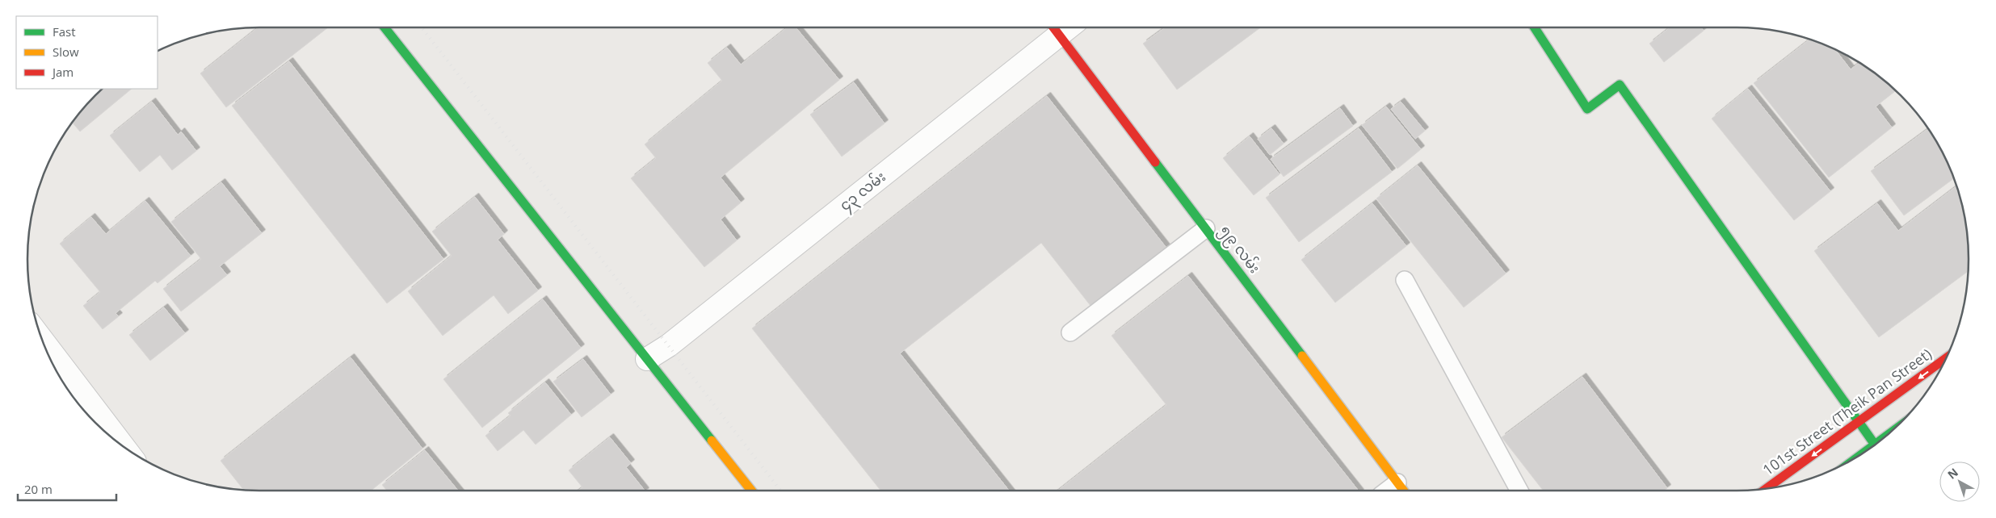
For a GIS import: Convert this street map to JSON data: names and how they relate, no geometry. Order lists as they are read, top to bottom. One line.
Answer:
{"streets":{"street":["၄၃ လမ်း","၅၉ လမ်း","101st Street (Theik Pan Street)"]},"crossings":[["၄၃ လမ်း","၅၉ လမ်း"]],"one_way":["101st Street (Theik Pan Street)"],"legend":["Fast","Slow","Jam"],"scale_bar":"20 m","north":"top left"}
